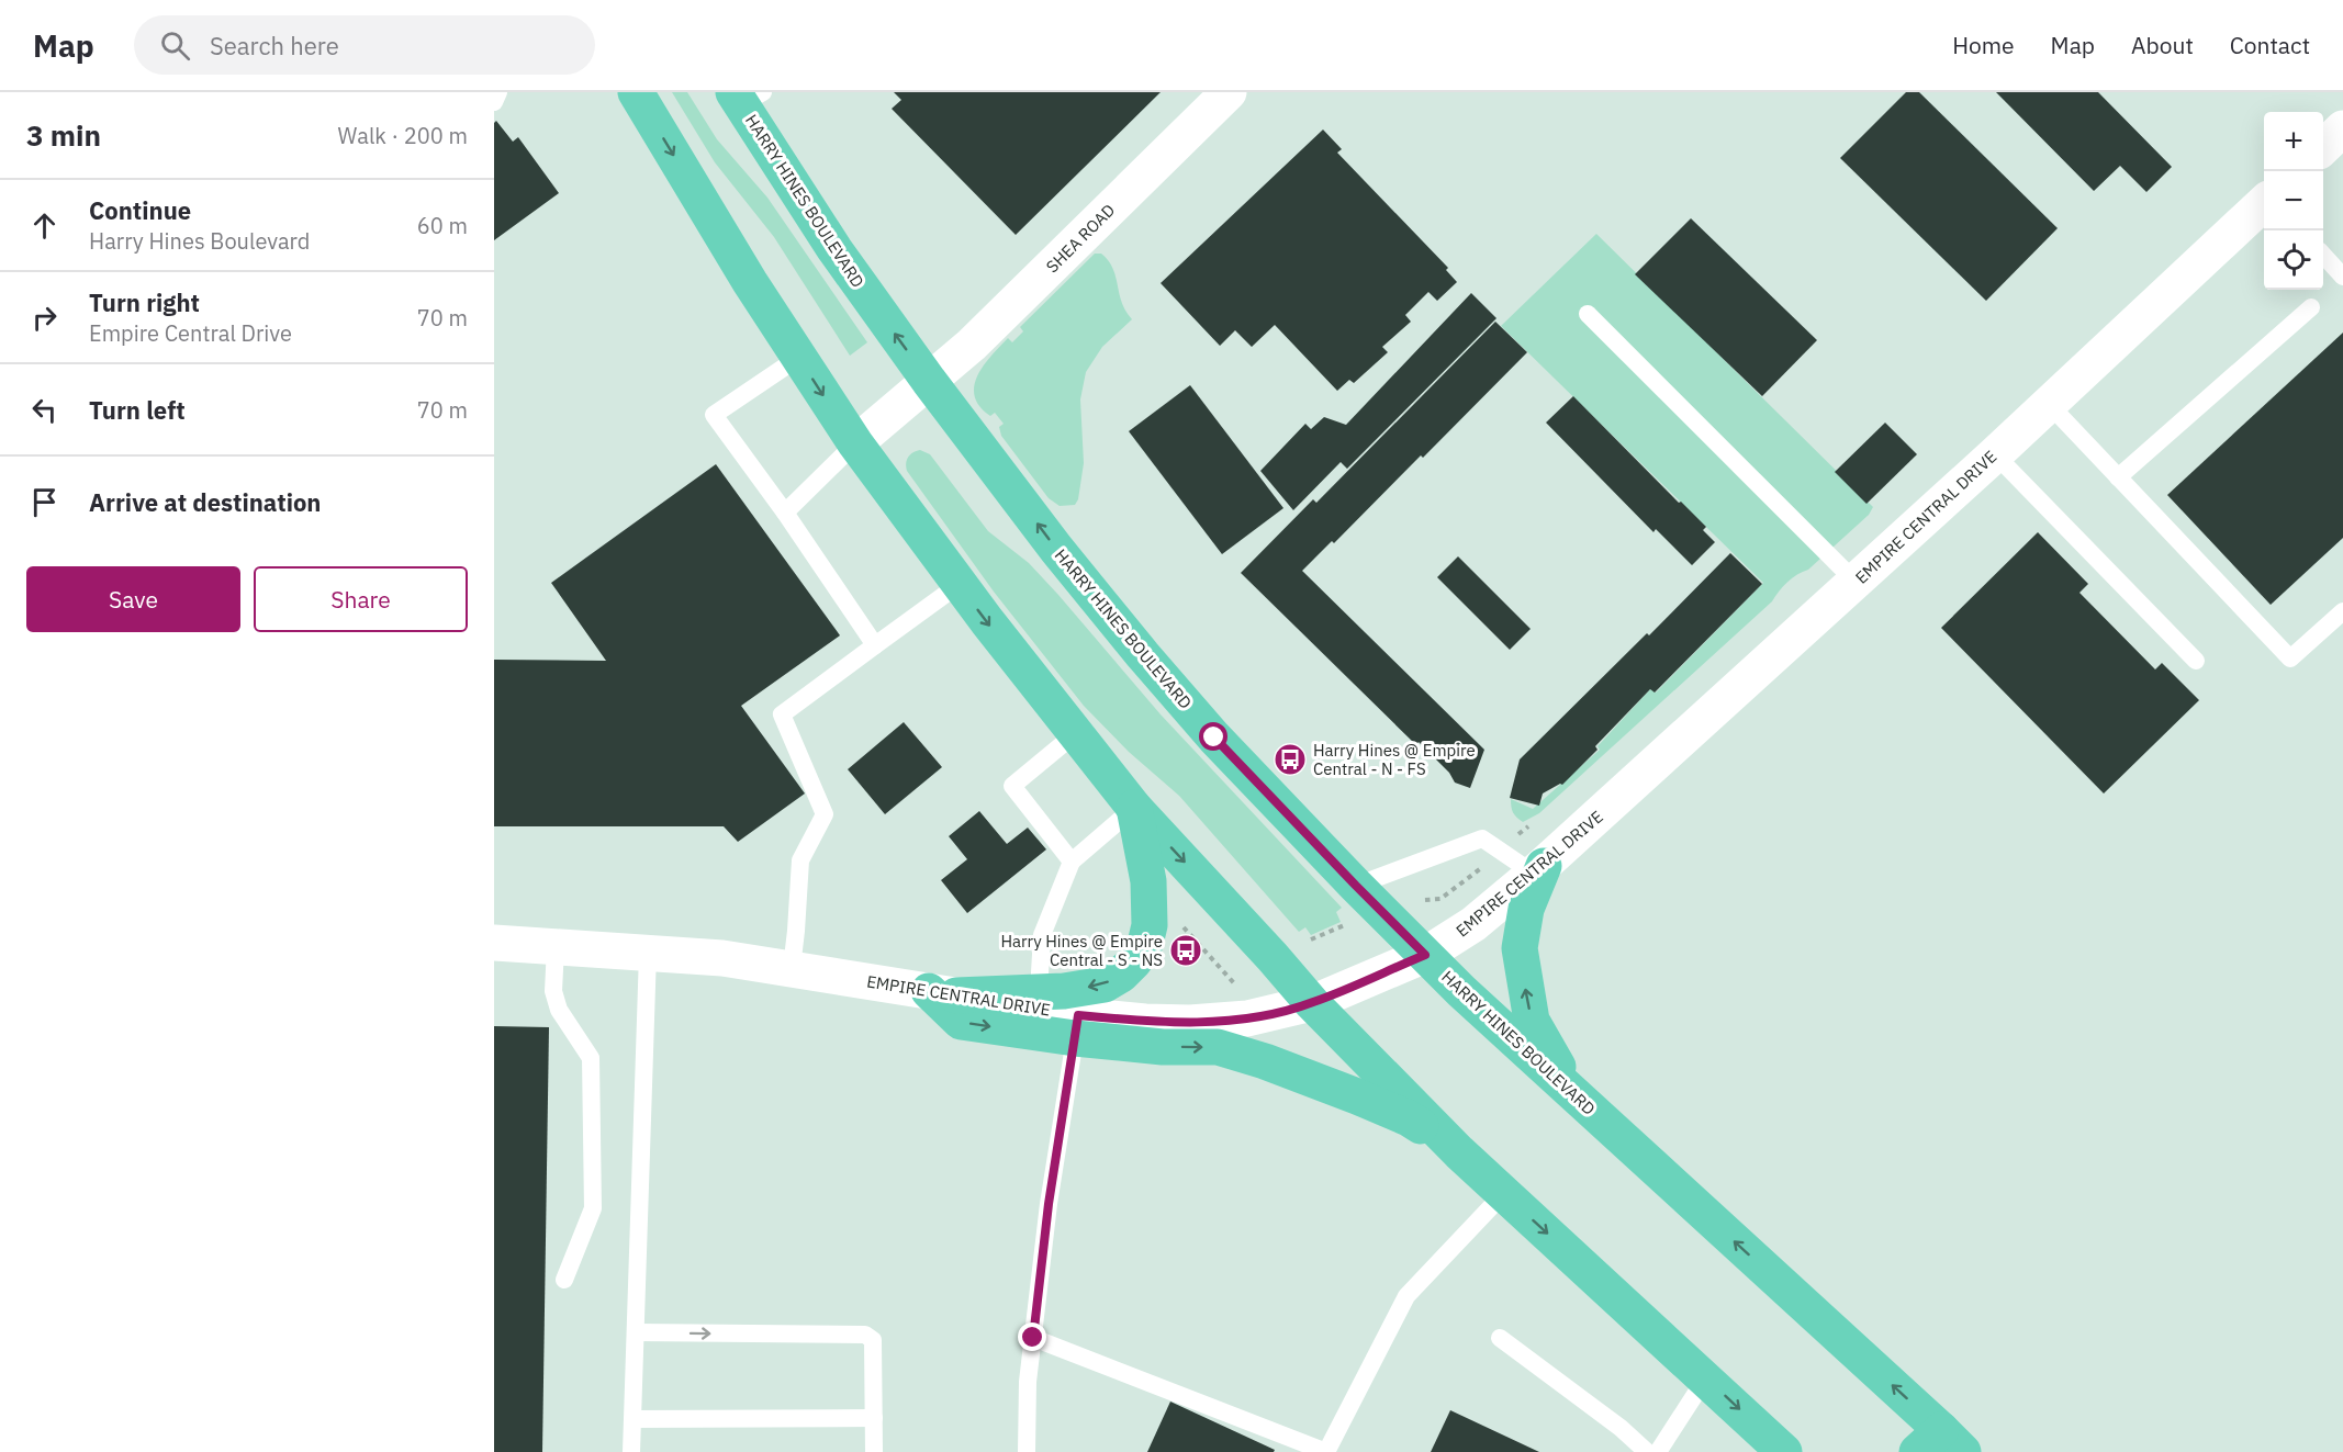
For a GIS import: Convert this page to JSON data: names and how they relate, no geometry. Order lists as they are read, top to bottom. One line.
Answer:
{"streets":{"main road":["HARRY HINES BOULEVARD"],"street":["SHEA ROAD","EMPIRE CENTRAL DRIVE"]},"crossings":[["HARRY HINES BOULEVARD","SHEA ROAD"],["HARRY HINES BOULEVARD","EMPIRE CENTRAL DRIVE"]],"places":{"bus stop":["Harry Hines @ Empire Central - N - FS","Harry Hines @ Empire Central - S - NS"]},"page":{"header":"Map","search":"Search here","nav":["Home","Map","About","Contact"],"heading":["3 min","Walk · 200 m"],"map_buttons":["+","−"],"list":[["Continue","Harry Hines Boulevard","60 m"],["Turn right","Empire Central Drive","70 m"],["Turn left","70 m"],"Arrive at destination"],"buttons":["Save","Share"]}}
